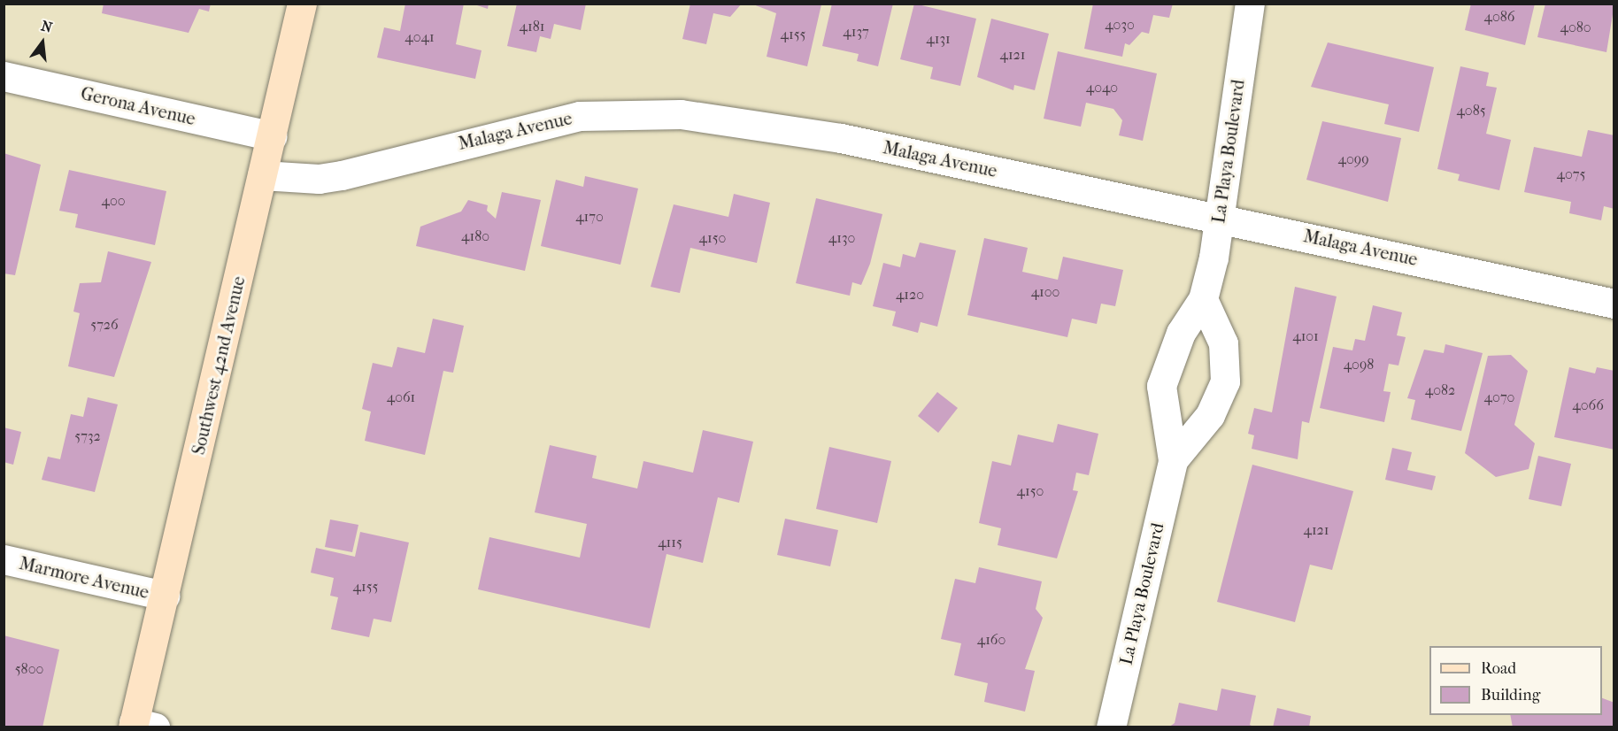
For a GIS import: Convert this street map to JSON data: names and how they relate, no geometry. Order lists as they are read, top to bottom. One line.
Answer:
{"streets":{"main road":["Southwest 42nd Avenue"],"street":["Gerona Avenue","Malaga Avenue","La Playa Boulevard","Marmore Avenue"]},"crossings":[["Gerona Avenue","Southwest 42nd Avenue"],["Malaga Avenue","La Playa Boulevard"],["Malaga Avenue","Southwest 42nd Avenue"],["Southwest 42nd Avenue","Marmore Avenue"]],"house_numbers":["4086","4030","4181","4080","4137","4155","4041","4131","4121","4040","4085","4099","4075","400","4170","4180","4150","4130","4100","4120","5726","4101","4098","4082","4061","4070","4066","5732","4150","4121","4115","4155","4160","5800"],"legend":["Road","Building"],"north":"top"}
